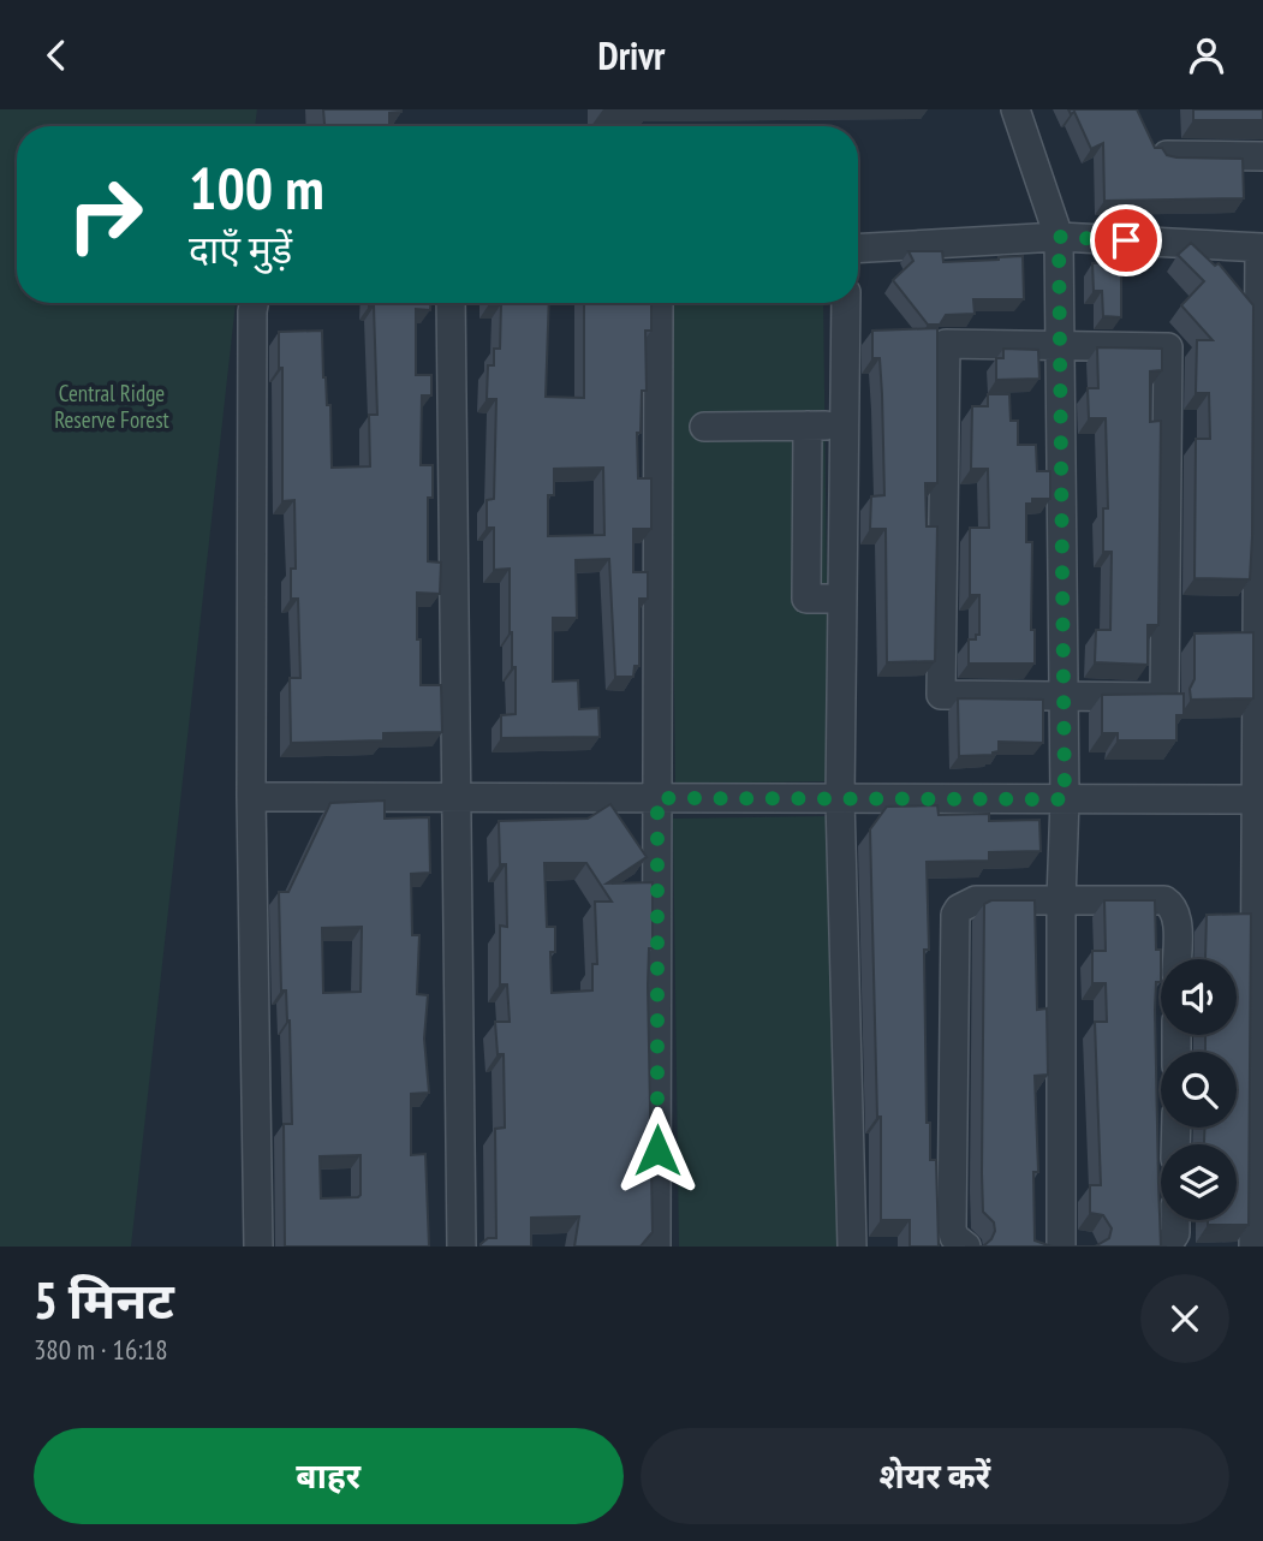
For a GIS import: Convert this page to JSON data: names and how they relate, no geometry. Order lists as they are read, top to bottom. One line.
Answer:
{"parks":["Central Ridge Reserve Forest"],"page":{"header":"Drivr","turn":["100 m","दाएँ मुड़ें"],"heading":["5 मिनट","380 m · 16:18"],"buttons":["बाहर","शेयर करें"]}}
